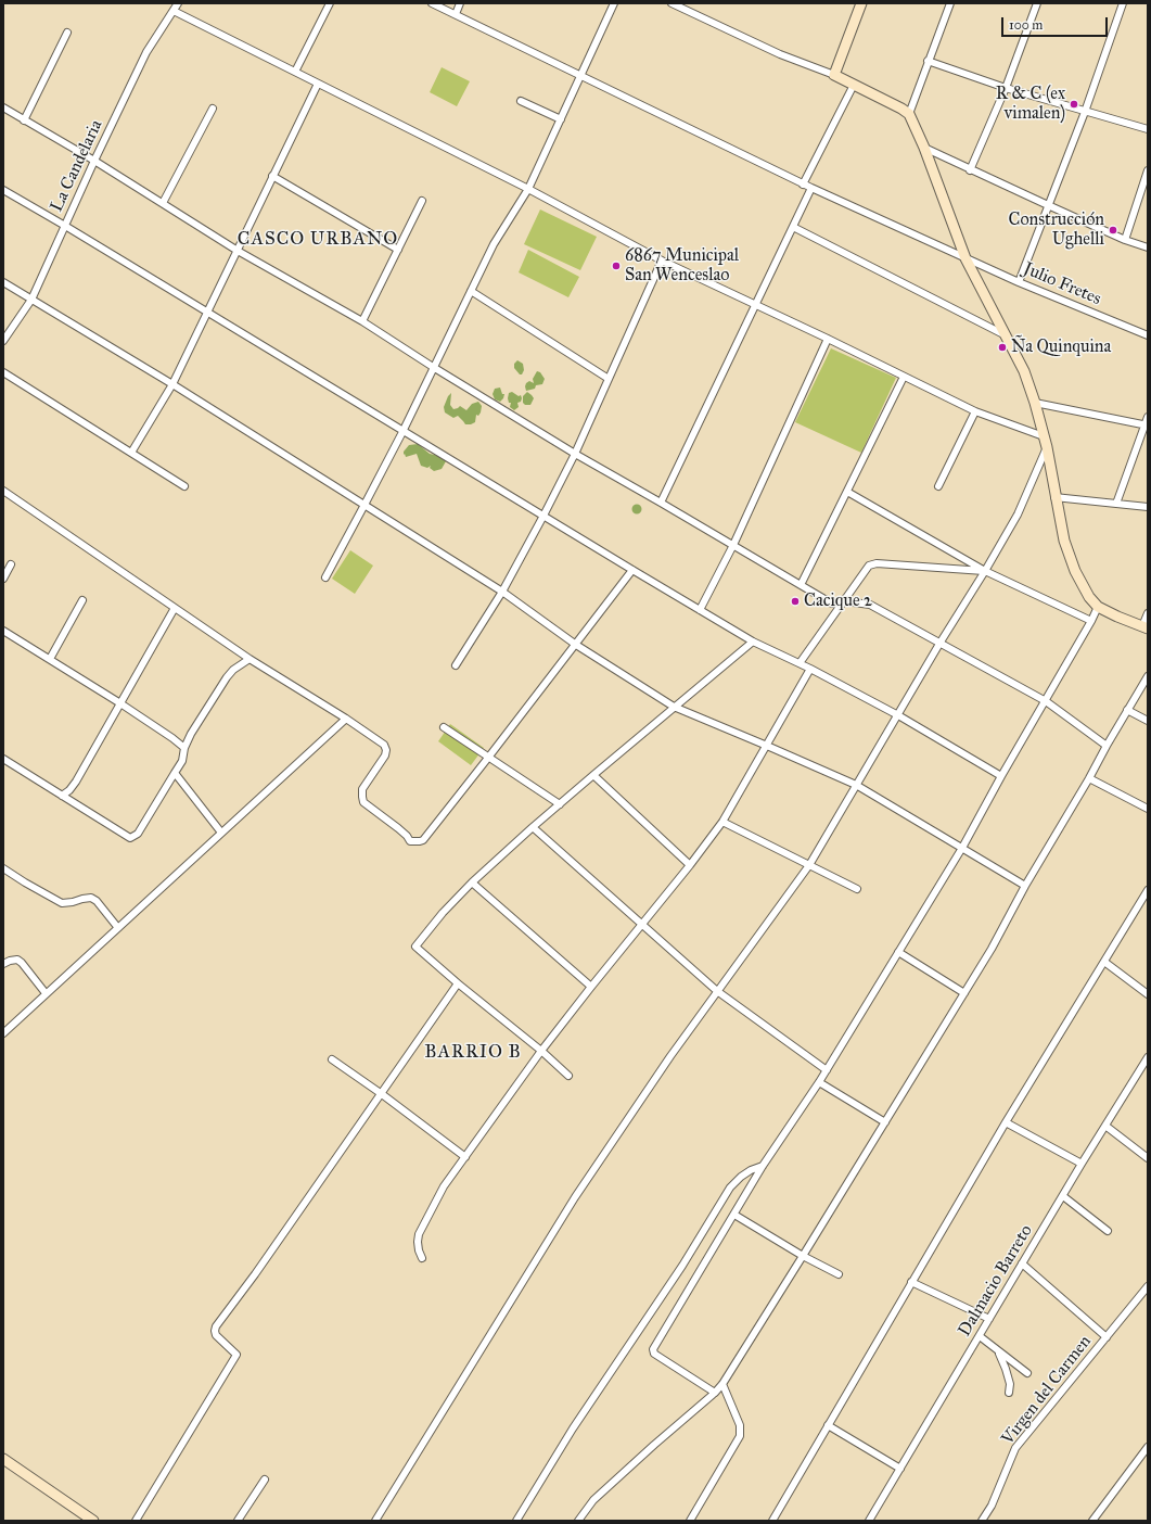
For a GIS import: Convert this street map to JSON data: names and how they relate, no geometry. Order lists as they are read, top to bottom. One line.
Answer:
{"streets":{"street":["La Candelaria","Julio Fretes","Dalmacio Barreto","Virgen del Carmen"]},"districts":["CASCO URBANO","BARRIO B"],"places":["R & C (ex vimalen)","Construcción Ughelli","6867 Municipal San Wenceslao","Ña Quinquina","Cacique 2"],"scale_bar":"100 m"}
